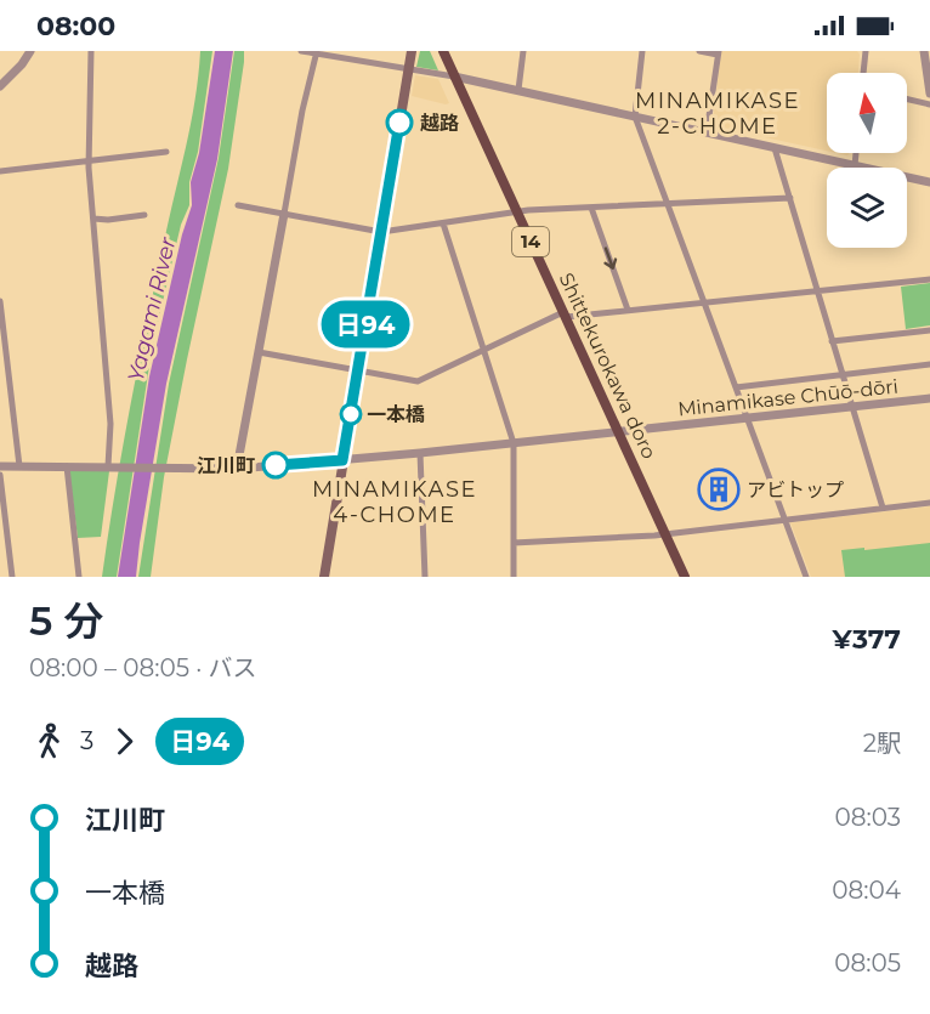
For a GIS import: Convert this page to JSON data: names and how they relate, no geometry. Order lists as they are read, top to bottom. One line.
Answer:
{"streets":{"main road":["14","Shittekurokawa doro"],"street":["Minamikase Chūō-dōri"]},"crossings":[["Shittekurokawa doro","Minamikase Chūō-dōri"]],"districts":["MINAMIKASE 2-CHOME","MINAMIKASE 4-CHOME"],"water":["Yagami River"],"places":{"other":["越路","一本橋","江川町"],"building":["アビトップ"]},"lines":["bus line 日94"],"north":"top","page":{"status":"08:00","on_map":"日94","heading":["5 分","08:00 – 08:05 · バス","¥377"],"legs":["3","日94","2駅"],"list":[{"name":"江川町","value":"08:03"},{"name":"一本橋","value":"08:04"},{"name":"越路","value":"08:05"}]}}
